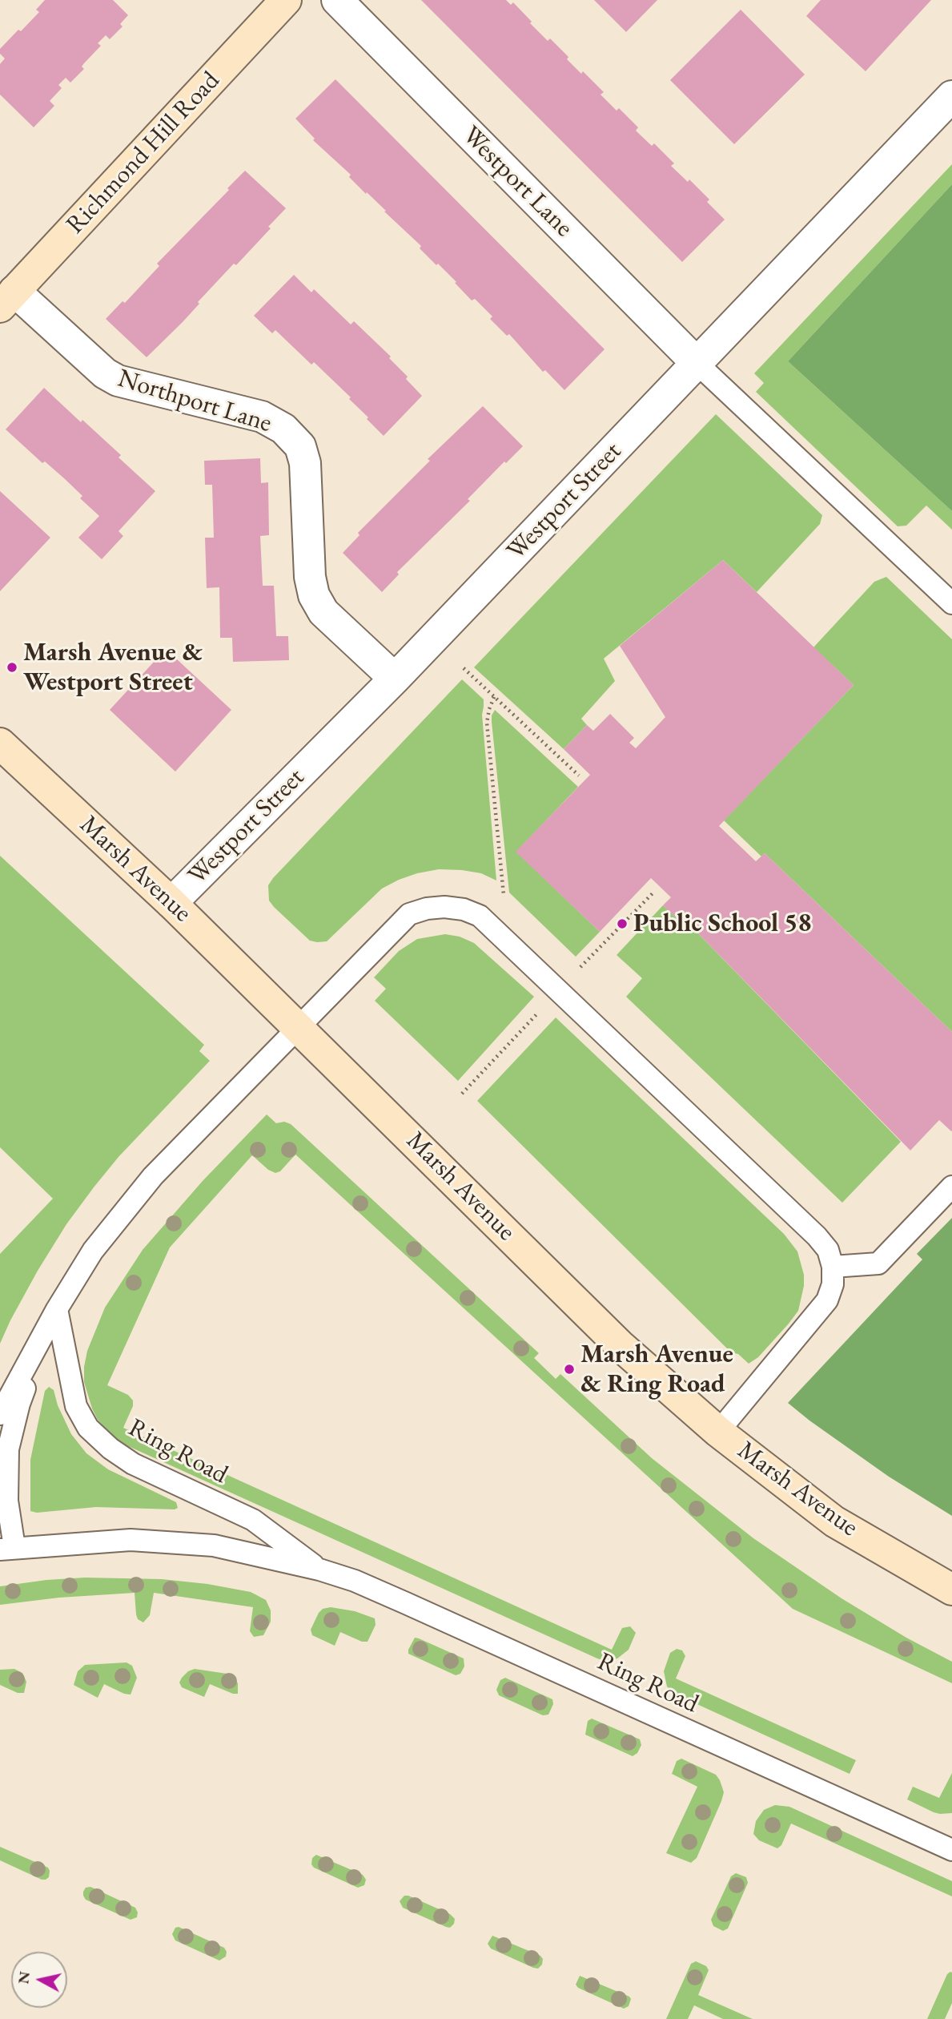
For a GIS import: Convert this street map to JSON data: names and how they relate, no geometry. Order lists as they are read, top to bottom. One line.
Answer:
{"streets":{"street":["Richmond Hill Road","Westport Lane","Northport Lane","Westport Street","Marsh Avenue"],"lane":["Ring Road"]},"crossings":[["Richmond Hill Road","Northport Lane"],["Westport Lane","Westport Street"],["Northport Lane","Westport Street"],["Westport Street","Marsh Avenue"],["Marsh Avenue","Ring Road"]],"places":["Marsh Avenue & Westport Street","Public School 58","Marsh Avenue & Ring Road"],"north":"left"}
